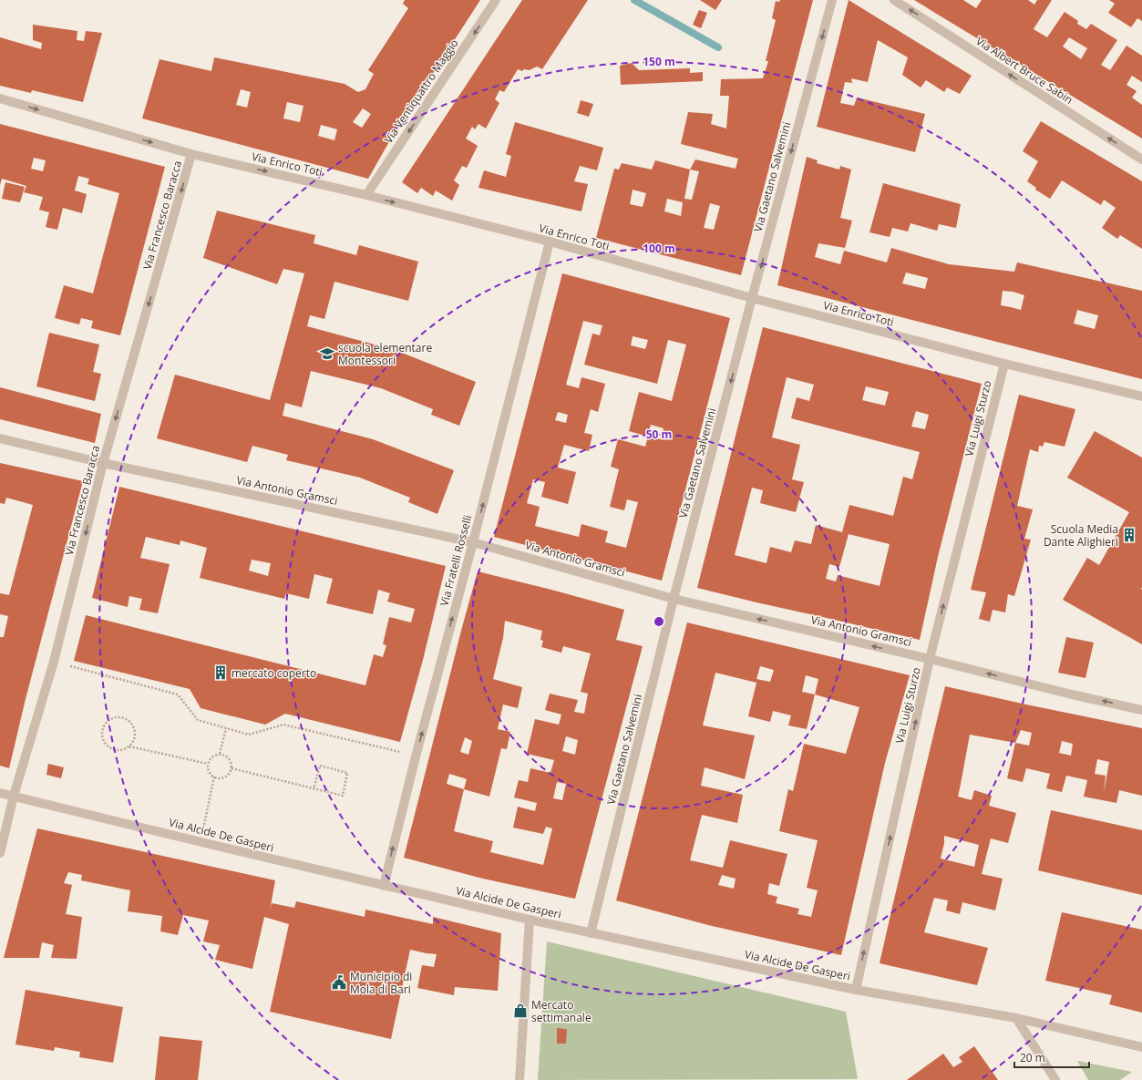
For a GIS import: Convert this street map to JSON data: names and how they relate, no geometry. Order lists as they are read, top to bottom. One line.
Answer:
{"streets":{"street":["Via Albert Bruce Sabin","Via Ventiquattro Maggio","Via Enrico Toti","Via Gaetano Salvemini","Via Francesco Baracca","Via Luigi Sturzo","Via Antonio Gramsci","Via Fratelli Rosselli","Via Alcide De Gasperi"]},"crossings":[["Via Ventiquattro Maggio","Via Enrico Toti"],["Via Enrico Toti","Via Gaetano Salvemini"],["Via Enrico Toti","Via Francesco Baracca"],["Via Enrico Toti","Via Luigi Sturzo"],["Via Enrico Toti","Via Fratelli Rosselli"],["Via Gaetano Salvemini","Via Antonio Gramsci"],["Via Gaetano Salvemini","Via Alcide De Gasperi"],["Via Francesco Baracca","Via Antonio Gramsci"],["Via Francesco Baracca","Via Alcide De Gasperi"],["Via Luigi Sturzo","Via Antonio Gramsci"],["Via Luigi Sturzo","Via Alcide De Gasperi"],["Via Antonio Gramsci","Via Fratelli Rosselli"],["Via Fratelli Rosselli","Via Alcide De Gasperi"]],"one_way":["Via Albert Bruce Sabin","Via Ventiquattro Maggio","Via Enrico Toti","Via Gaetano Salvemini","Via Francesco Baracca","Via Luigi Sturzo","Via Antonio Gramsci","Via Fratelli Rosselli"],"places":{"school or university":["scuola elementare Montessori"],"building":["Scuola Media Dante Alighieri","mercato coperto"],"public building":["Municipio di Mola di Bari"],"shop":["Mercato settimanale"]},"scale_bar":"20 m","rings":["150 m","100 m","50 m"]}
